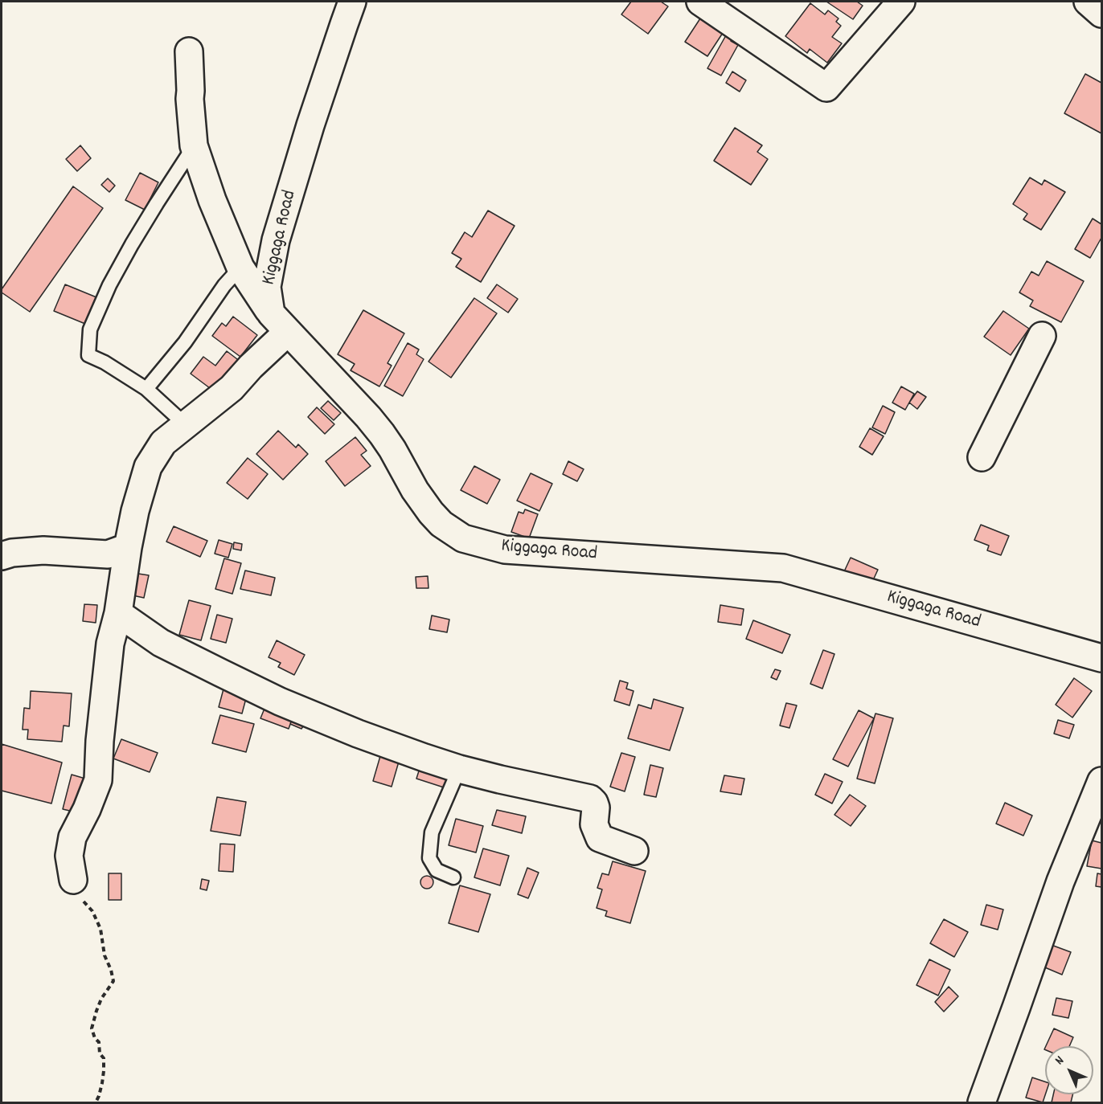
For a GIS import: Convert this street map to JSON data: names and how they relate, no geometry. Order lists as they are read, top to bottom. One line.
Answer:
{"streets":{"street":["Kiggaga Road"]},"north":"top left"}
